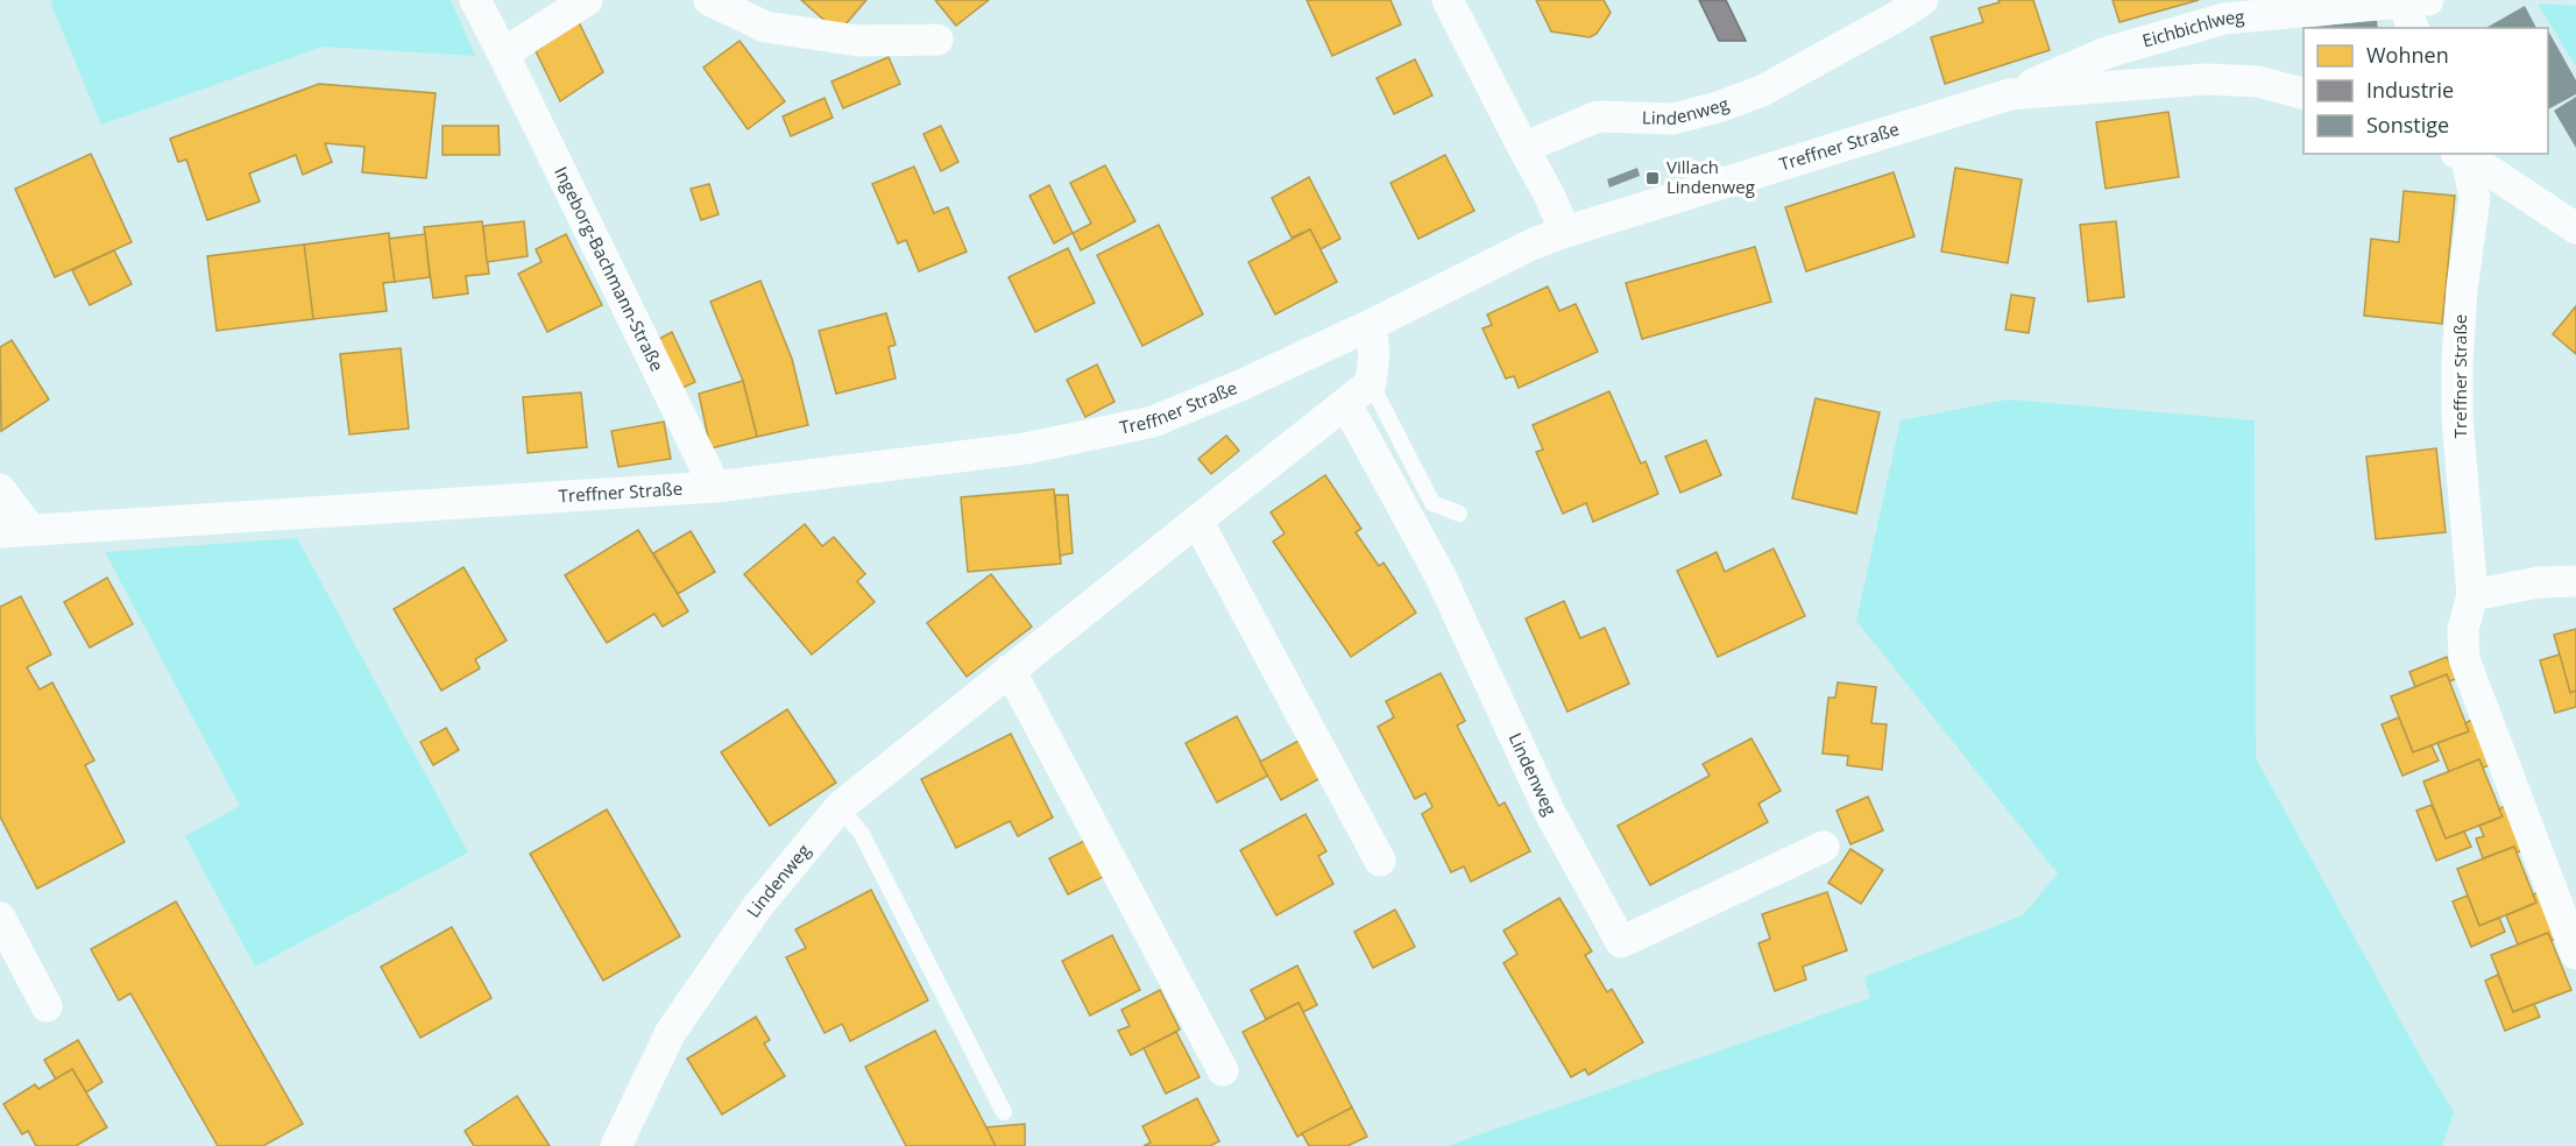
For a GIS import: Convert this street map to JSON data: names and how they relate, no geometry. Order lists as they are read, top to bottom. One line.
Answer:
{"streets":{"street":["Eichbichlweg","Lindenweg","Treffner Straße","Ingeborg-Bachmann-Straße"]},"crossings":[["Eichbichlweg","Treffner Straße"],["Treffner Straße","Ingeborg-Bachmann-Straße"]],"places":{"transit":["Villach Lindenweg"]},"legend":["Wohnen","Industrie","Sonstige"]}
